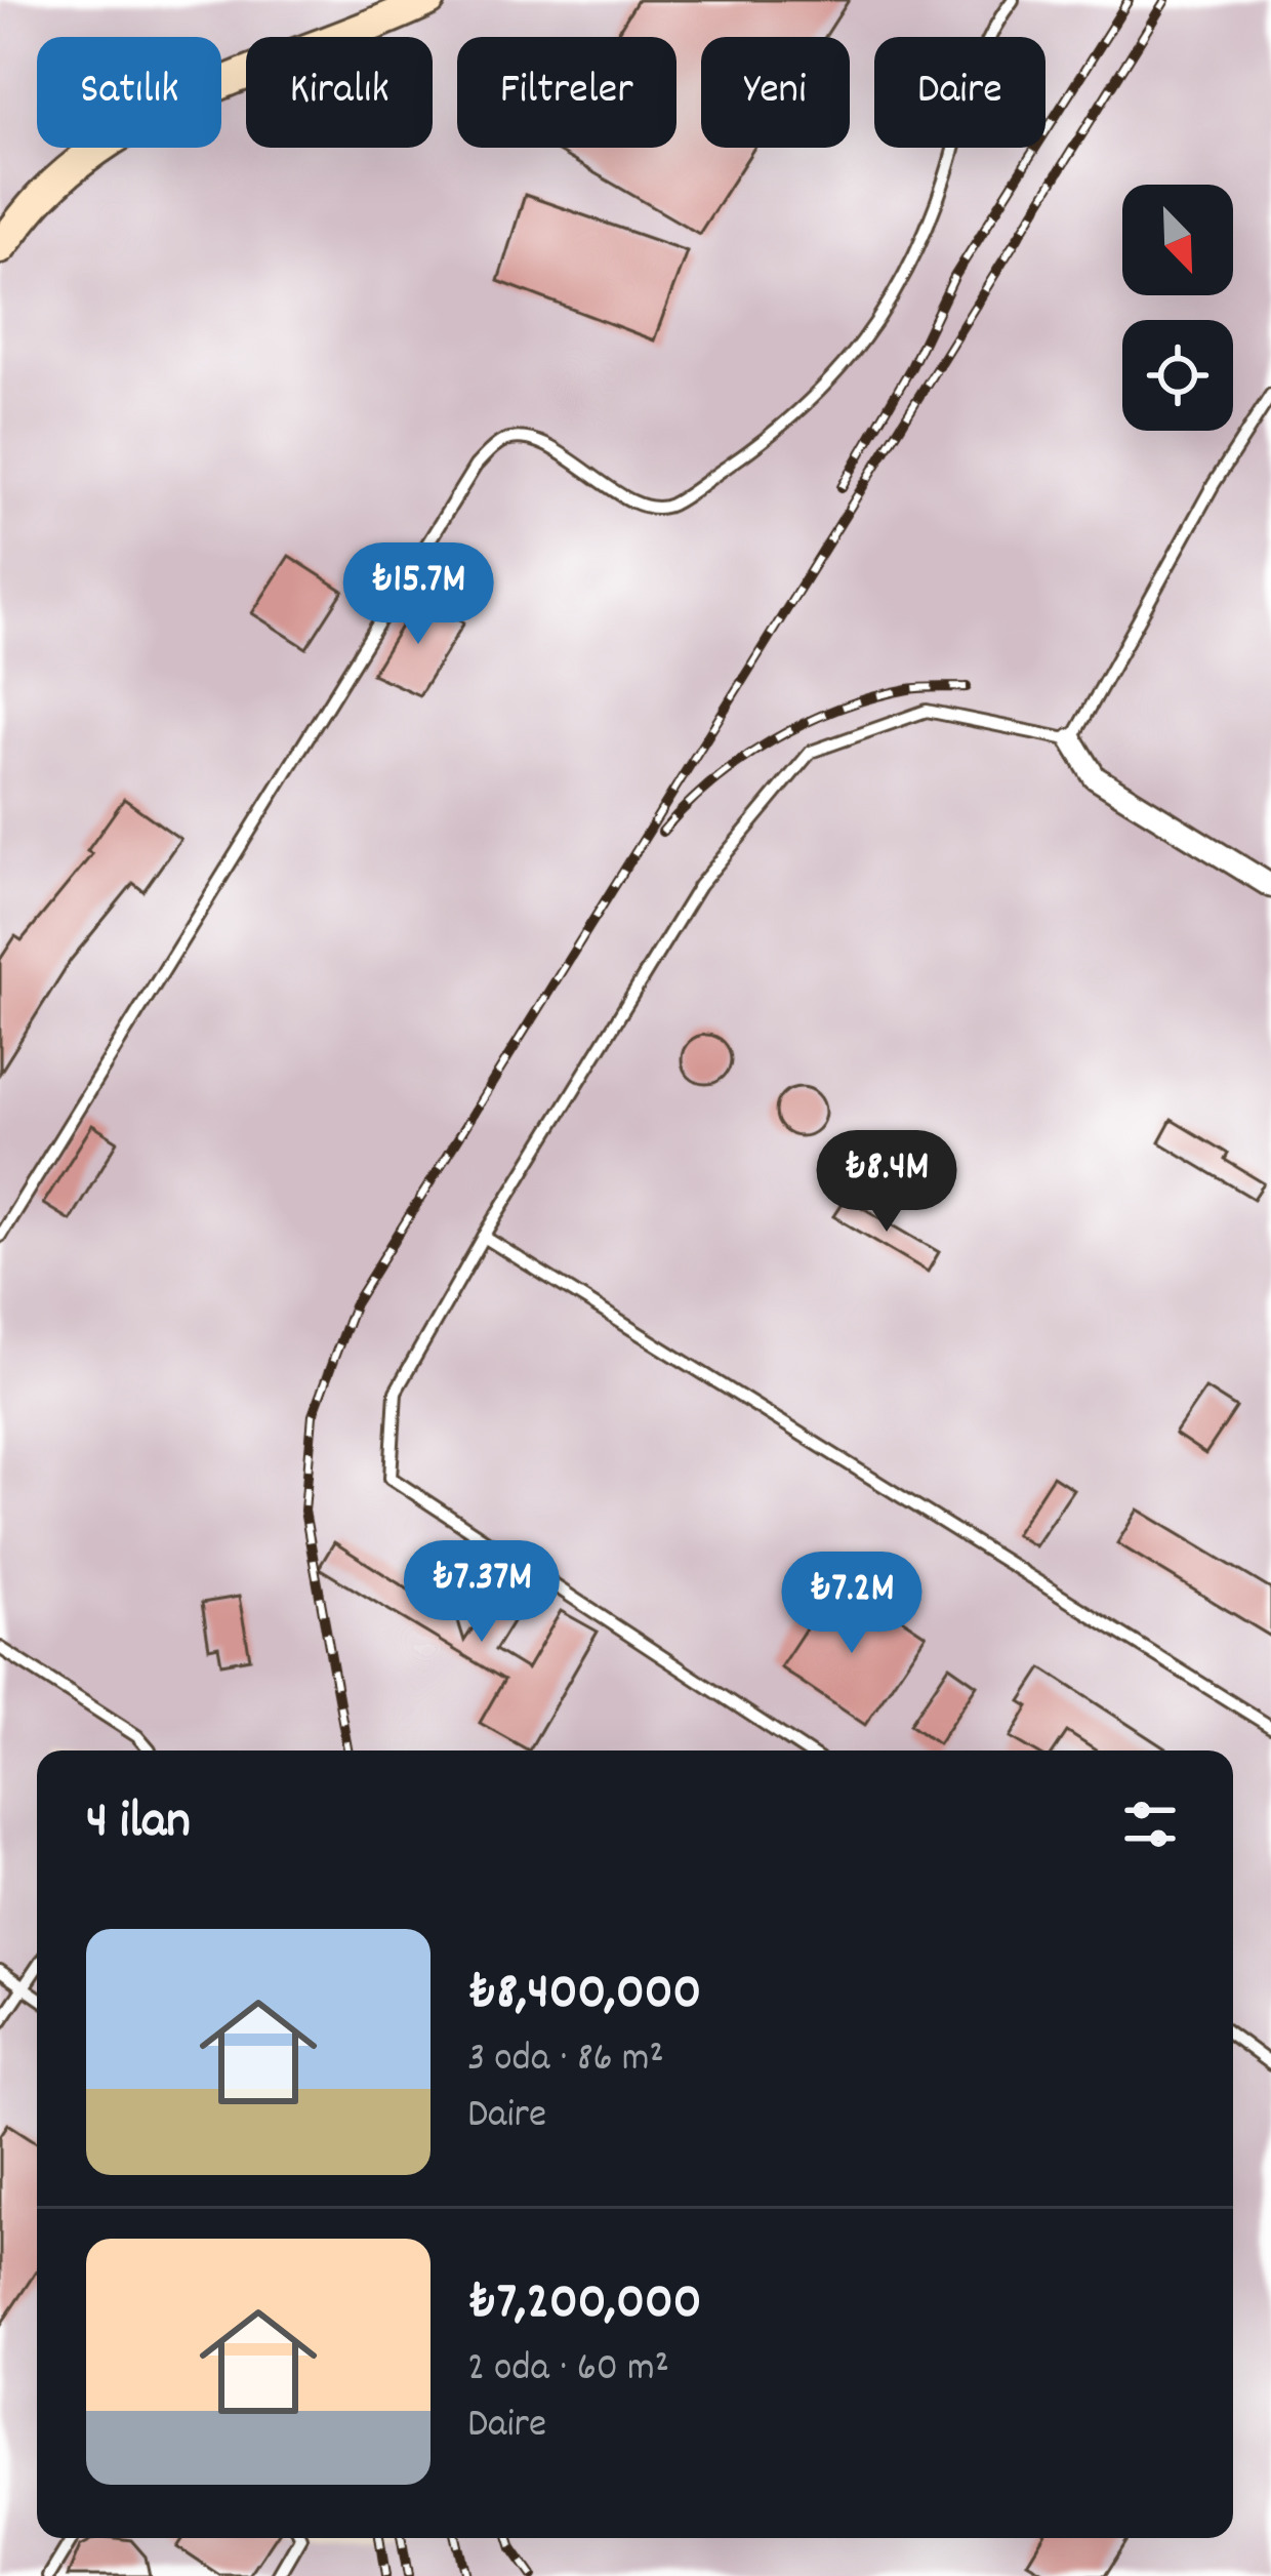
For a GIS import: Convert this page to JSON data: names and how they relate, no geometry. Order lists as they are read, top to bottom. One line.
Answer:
{"north":"bottom right","page":{"chip":["Satılık","Kiralık","Filtreler","Yeni","Daire"],"price":["₺15.7M","₺8.4M","₺7.37M","₺7.2M"],"heading":"4 ilan","list":[{"name":"₺8,400,000","note":"3 oda · 86 m² · Daire"},{"name":"₺7,200,000","note":"2 oda · 60 m² · Daire"}]}}
